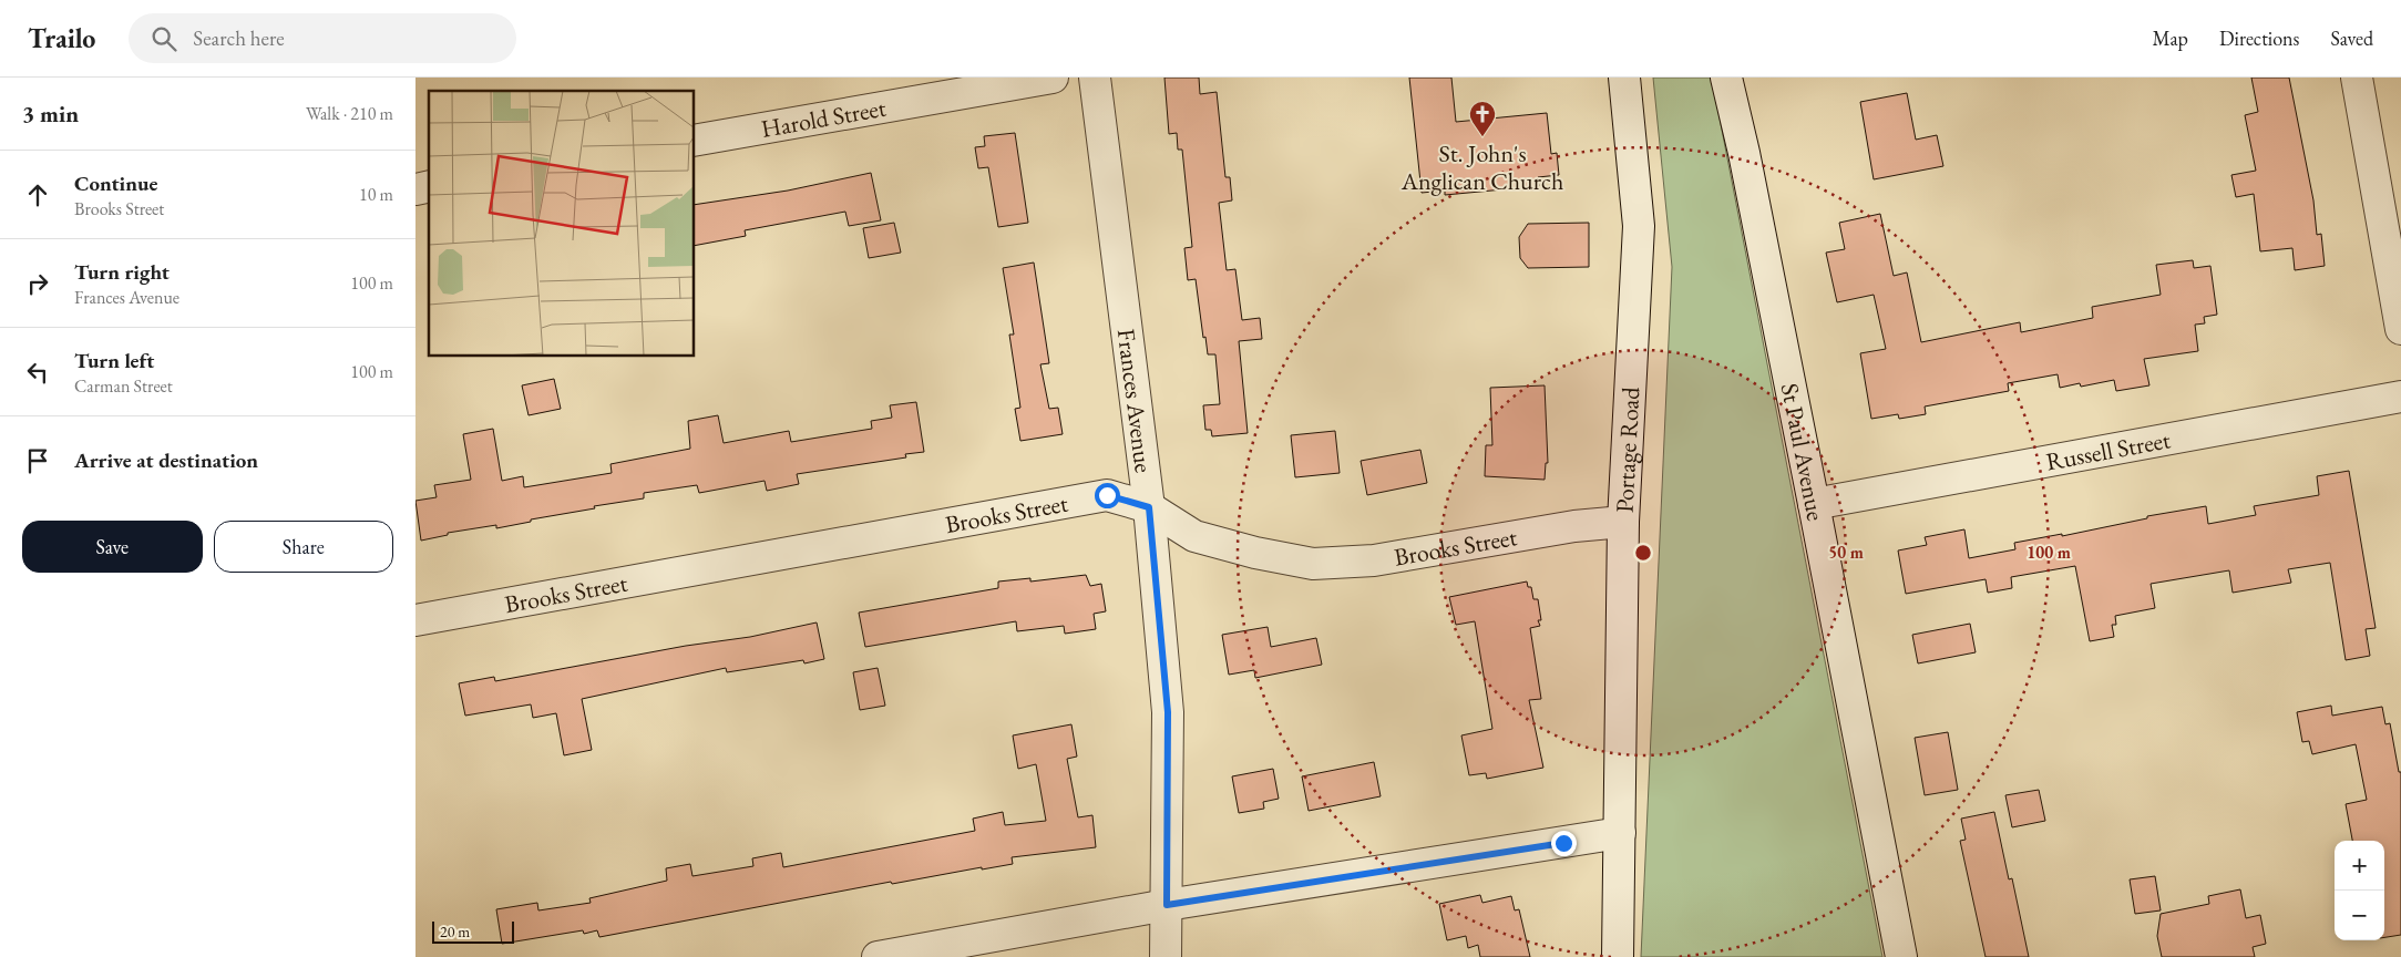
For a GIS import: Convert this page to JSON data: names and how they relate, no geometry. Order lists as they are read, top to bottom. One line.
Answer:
{"streets":{"street":["Harold Street","Frances Avenue","Portage Road","Russell Street","St Paul Avenue","Brooks Street"]},"crossings":[["Frances Avenue","Brooks Street"],["Portage Road","Brooks Street"],["Russell Street","St Paul Avenue"]],"places":{"church":["St. John's Anglican Church"]},"scale_bar":"20 m","page":{"header":"Trailo","search":"Search here","nav":["Map","Directions","Saved"],"heading":["3 min","Walk · 210 m"],"list":[["Continue","Brooks Street","10 m"],["Turn right","Frances Avenue","100 m"],["Turn left","Carman Street","100 m"],"Arrive at destination"],"buttons":["Save","Share"],"map_buttons":["+","−"],"scale":"20 m"},"rings":["50 m","100 m"]}
